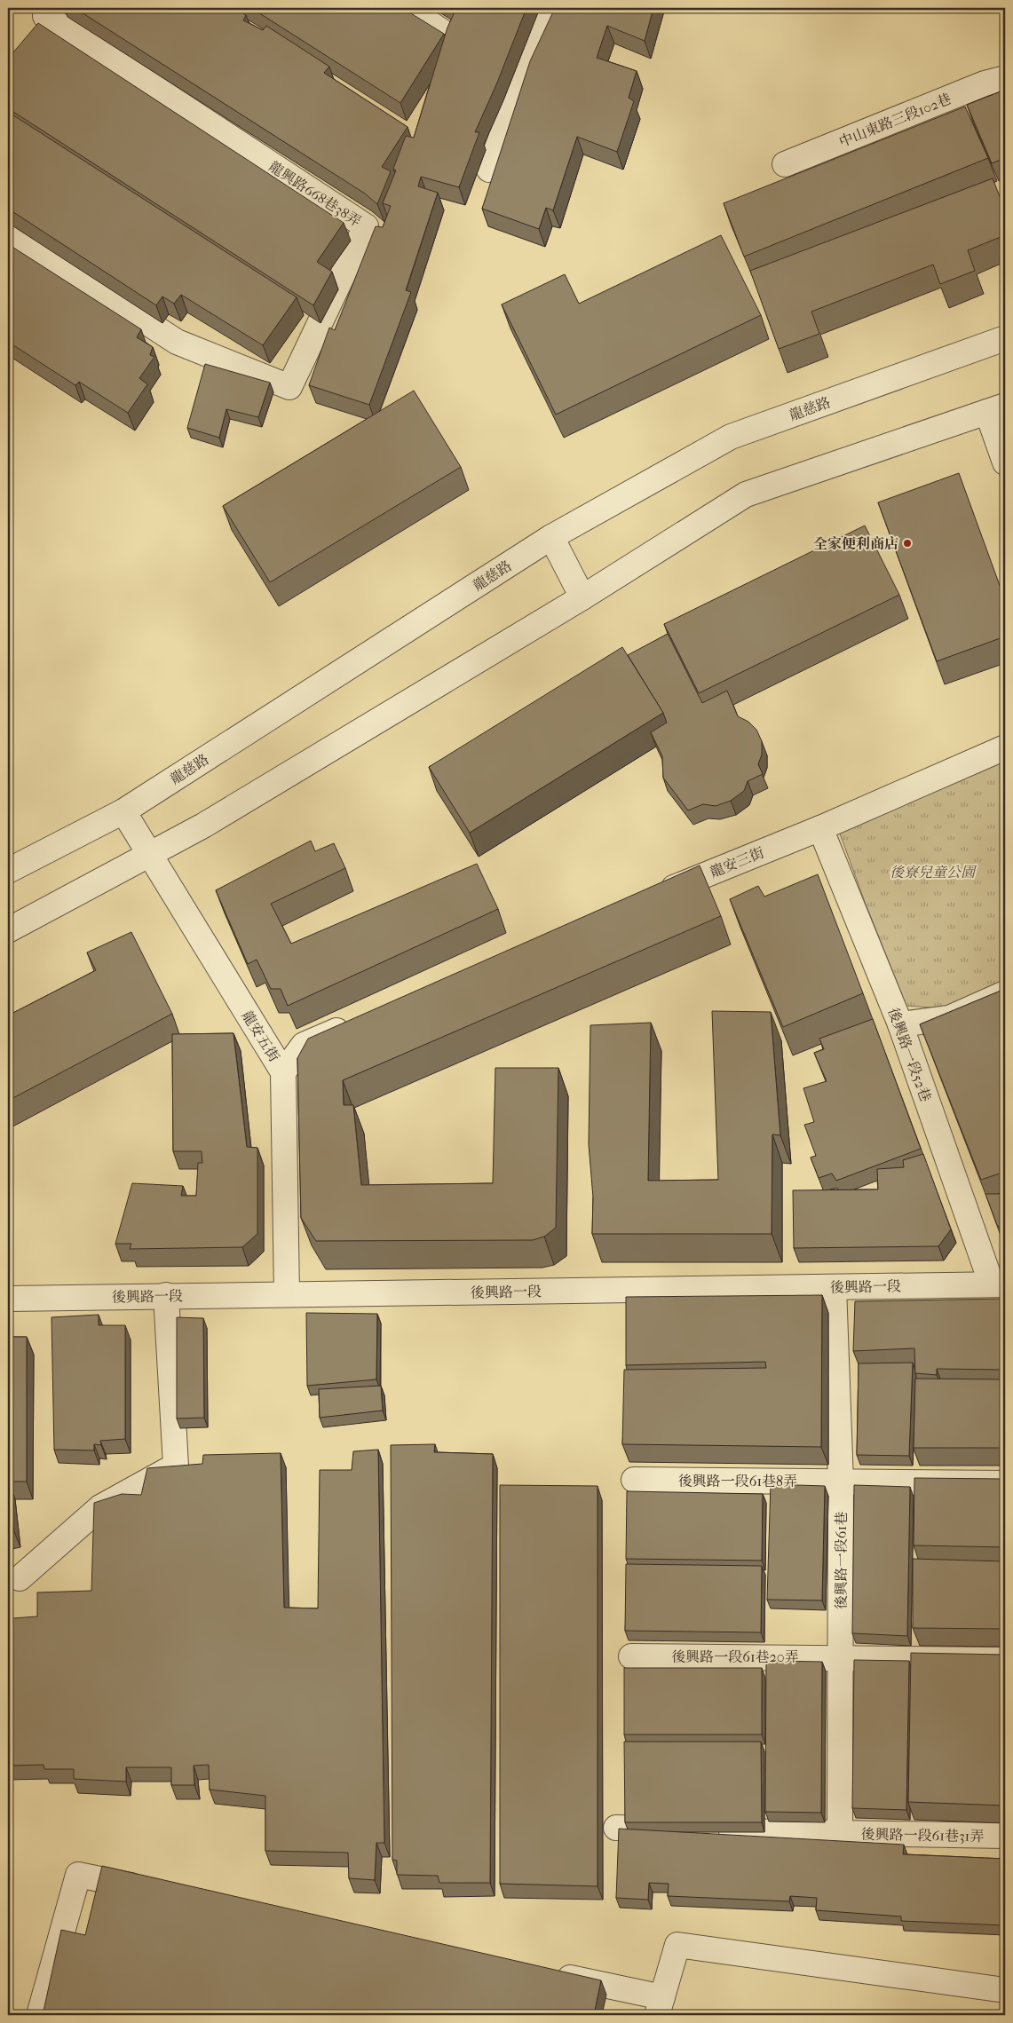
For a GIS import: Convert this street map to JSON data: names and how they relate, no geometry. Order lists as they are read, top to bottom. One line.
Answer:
{"streets":{"street":["中山東路三段102巷","龍興路668巷38弄","龍慈路","龍安三街","龍安五街","後興路一段52巷","後興路一段","後興路一段61巷8弄","後興路一段61巷","後興路一段61巷20弄","後興路一段61巷31弄"]},"crossings":[["龍慈路","龍安五街"],["龍安三街","後興路一段52巷"],["龍安五街","後興路一段"],["後興路一段52巷","後興路一段"],["後興路一段","後興路一段61巷"],["後興路一段61巷8弄","後興路一段61巷"],["後興路一段61巷","後興路一段61巷20弄"],["後興路一段61巷","後興路一段61巷31弄"]],"parks":["後寮兒童公園"],"places":["全家便利商店"]}
